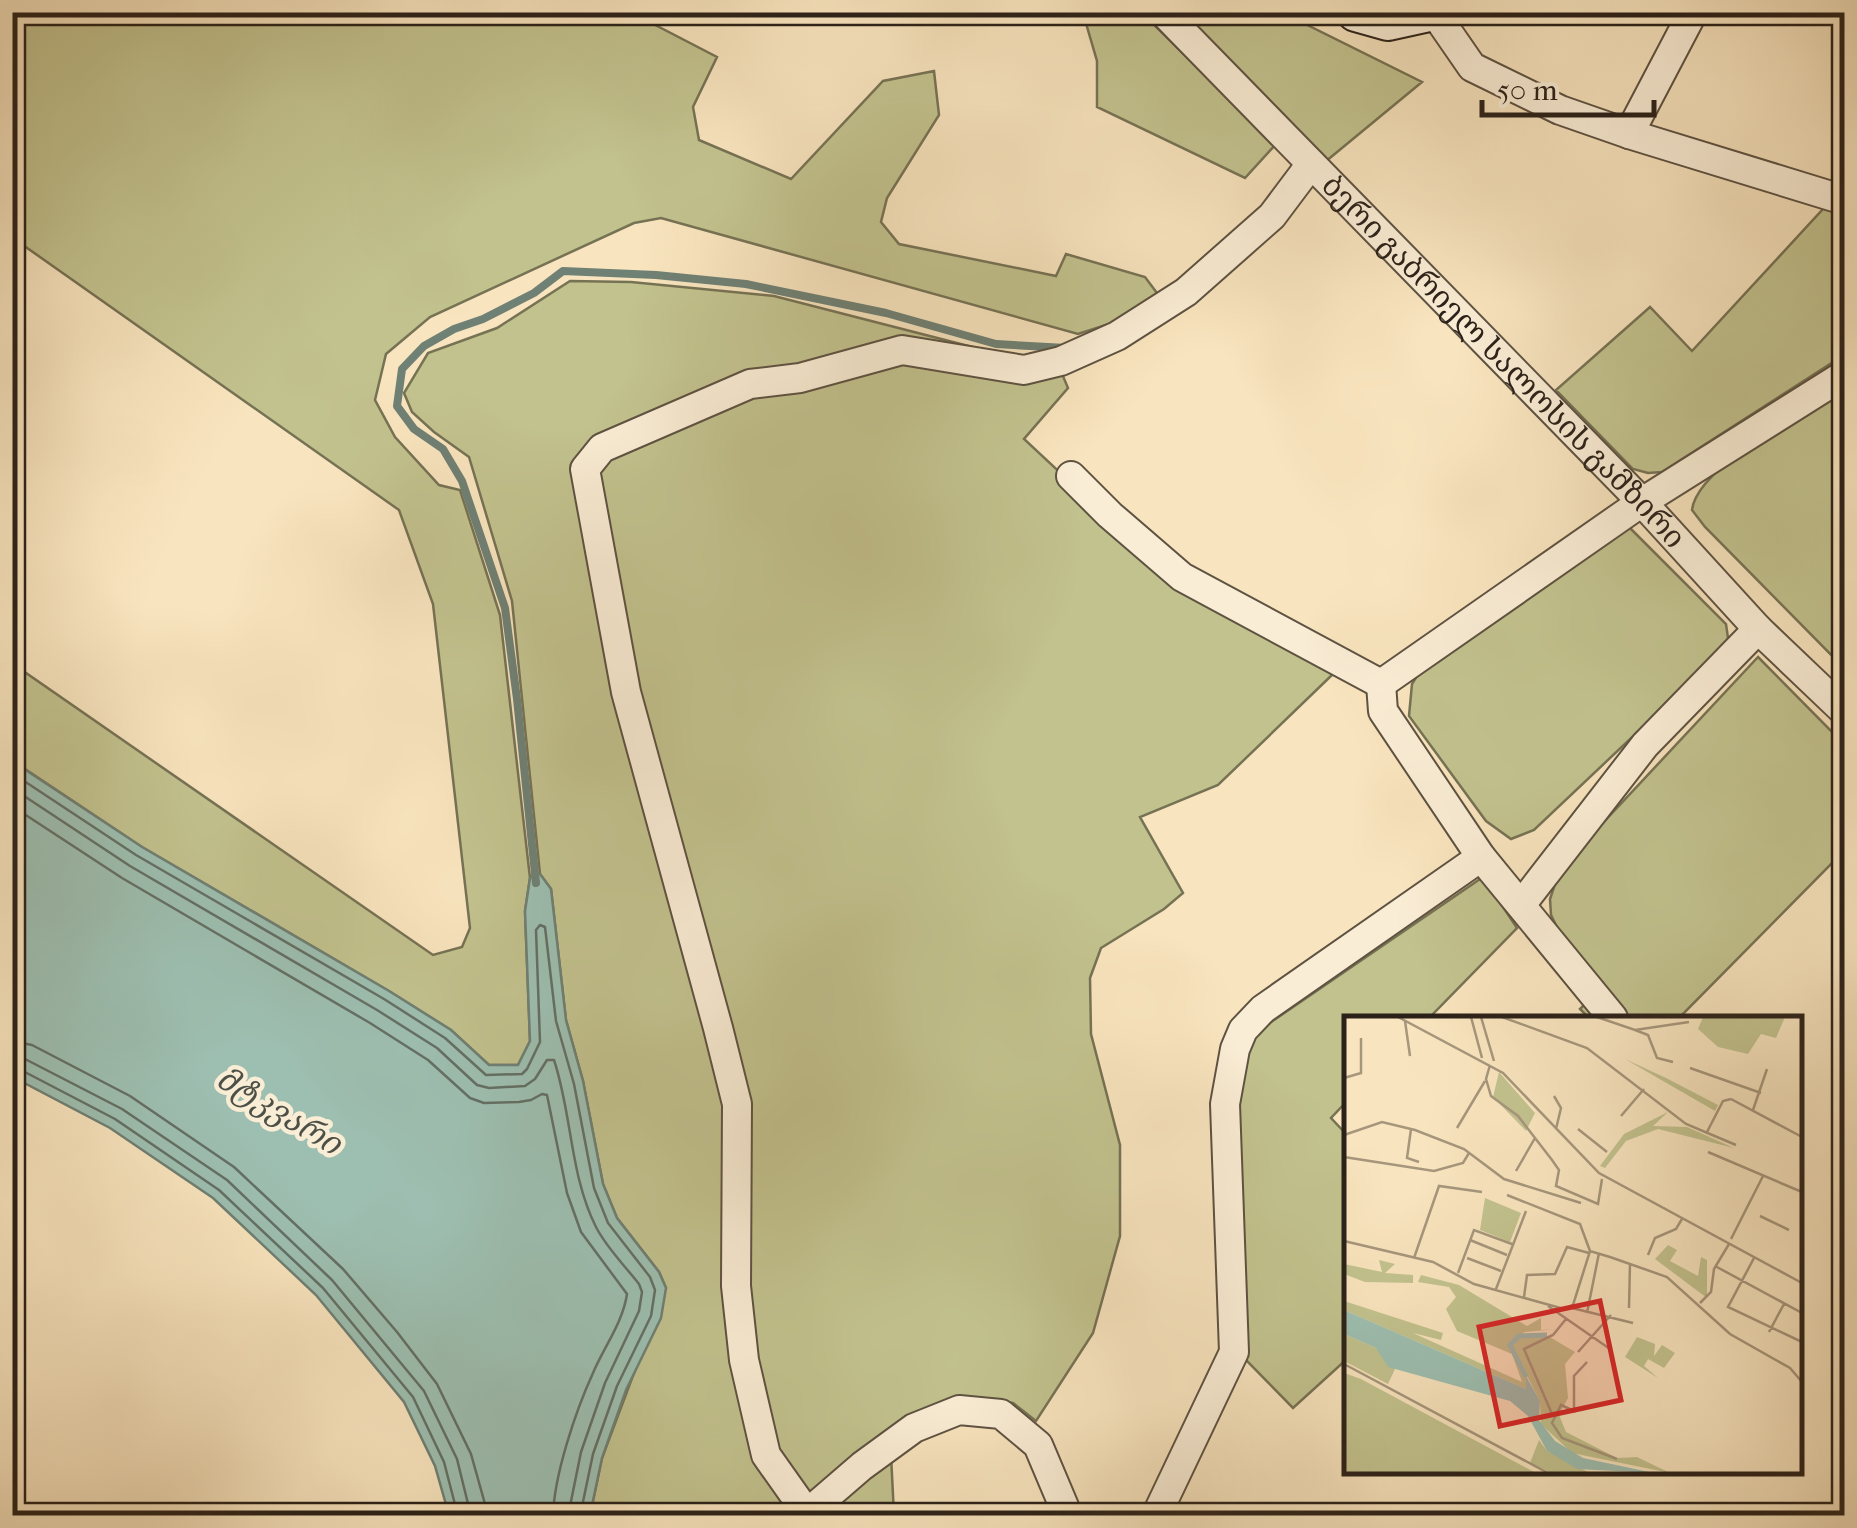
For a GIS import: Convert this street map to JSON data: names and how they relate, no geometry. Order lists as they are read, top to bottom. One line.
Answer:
{"streets":{"street":["ბერი გაბრიელ სალოსის გამზირი"]},"water":["მტკვარი"],"scale_bar":"50 m"}
